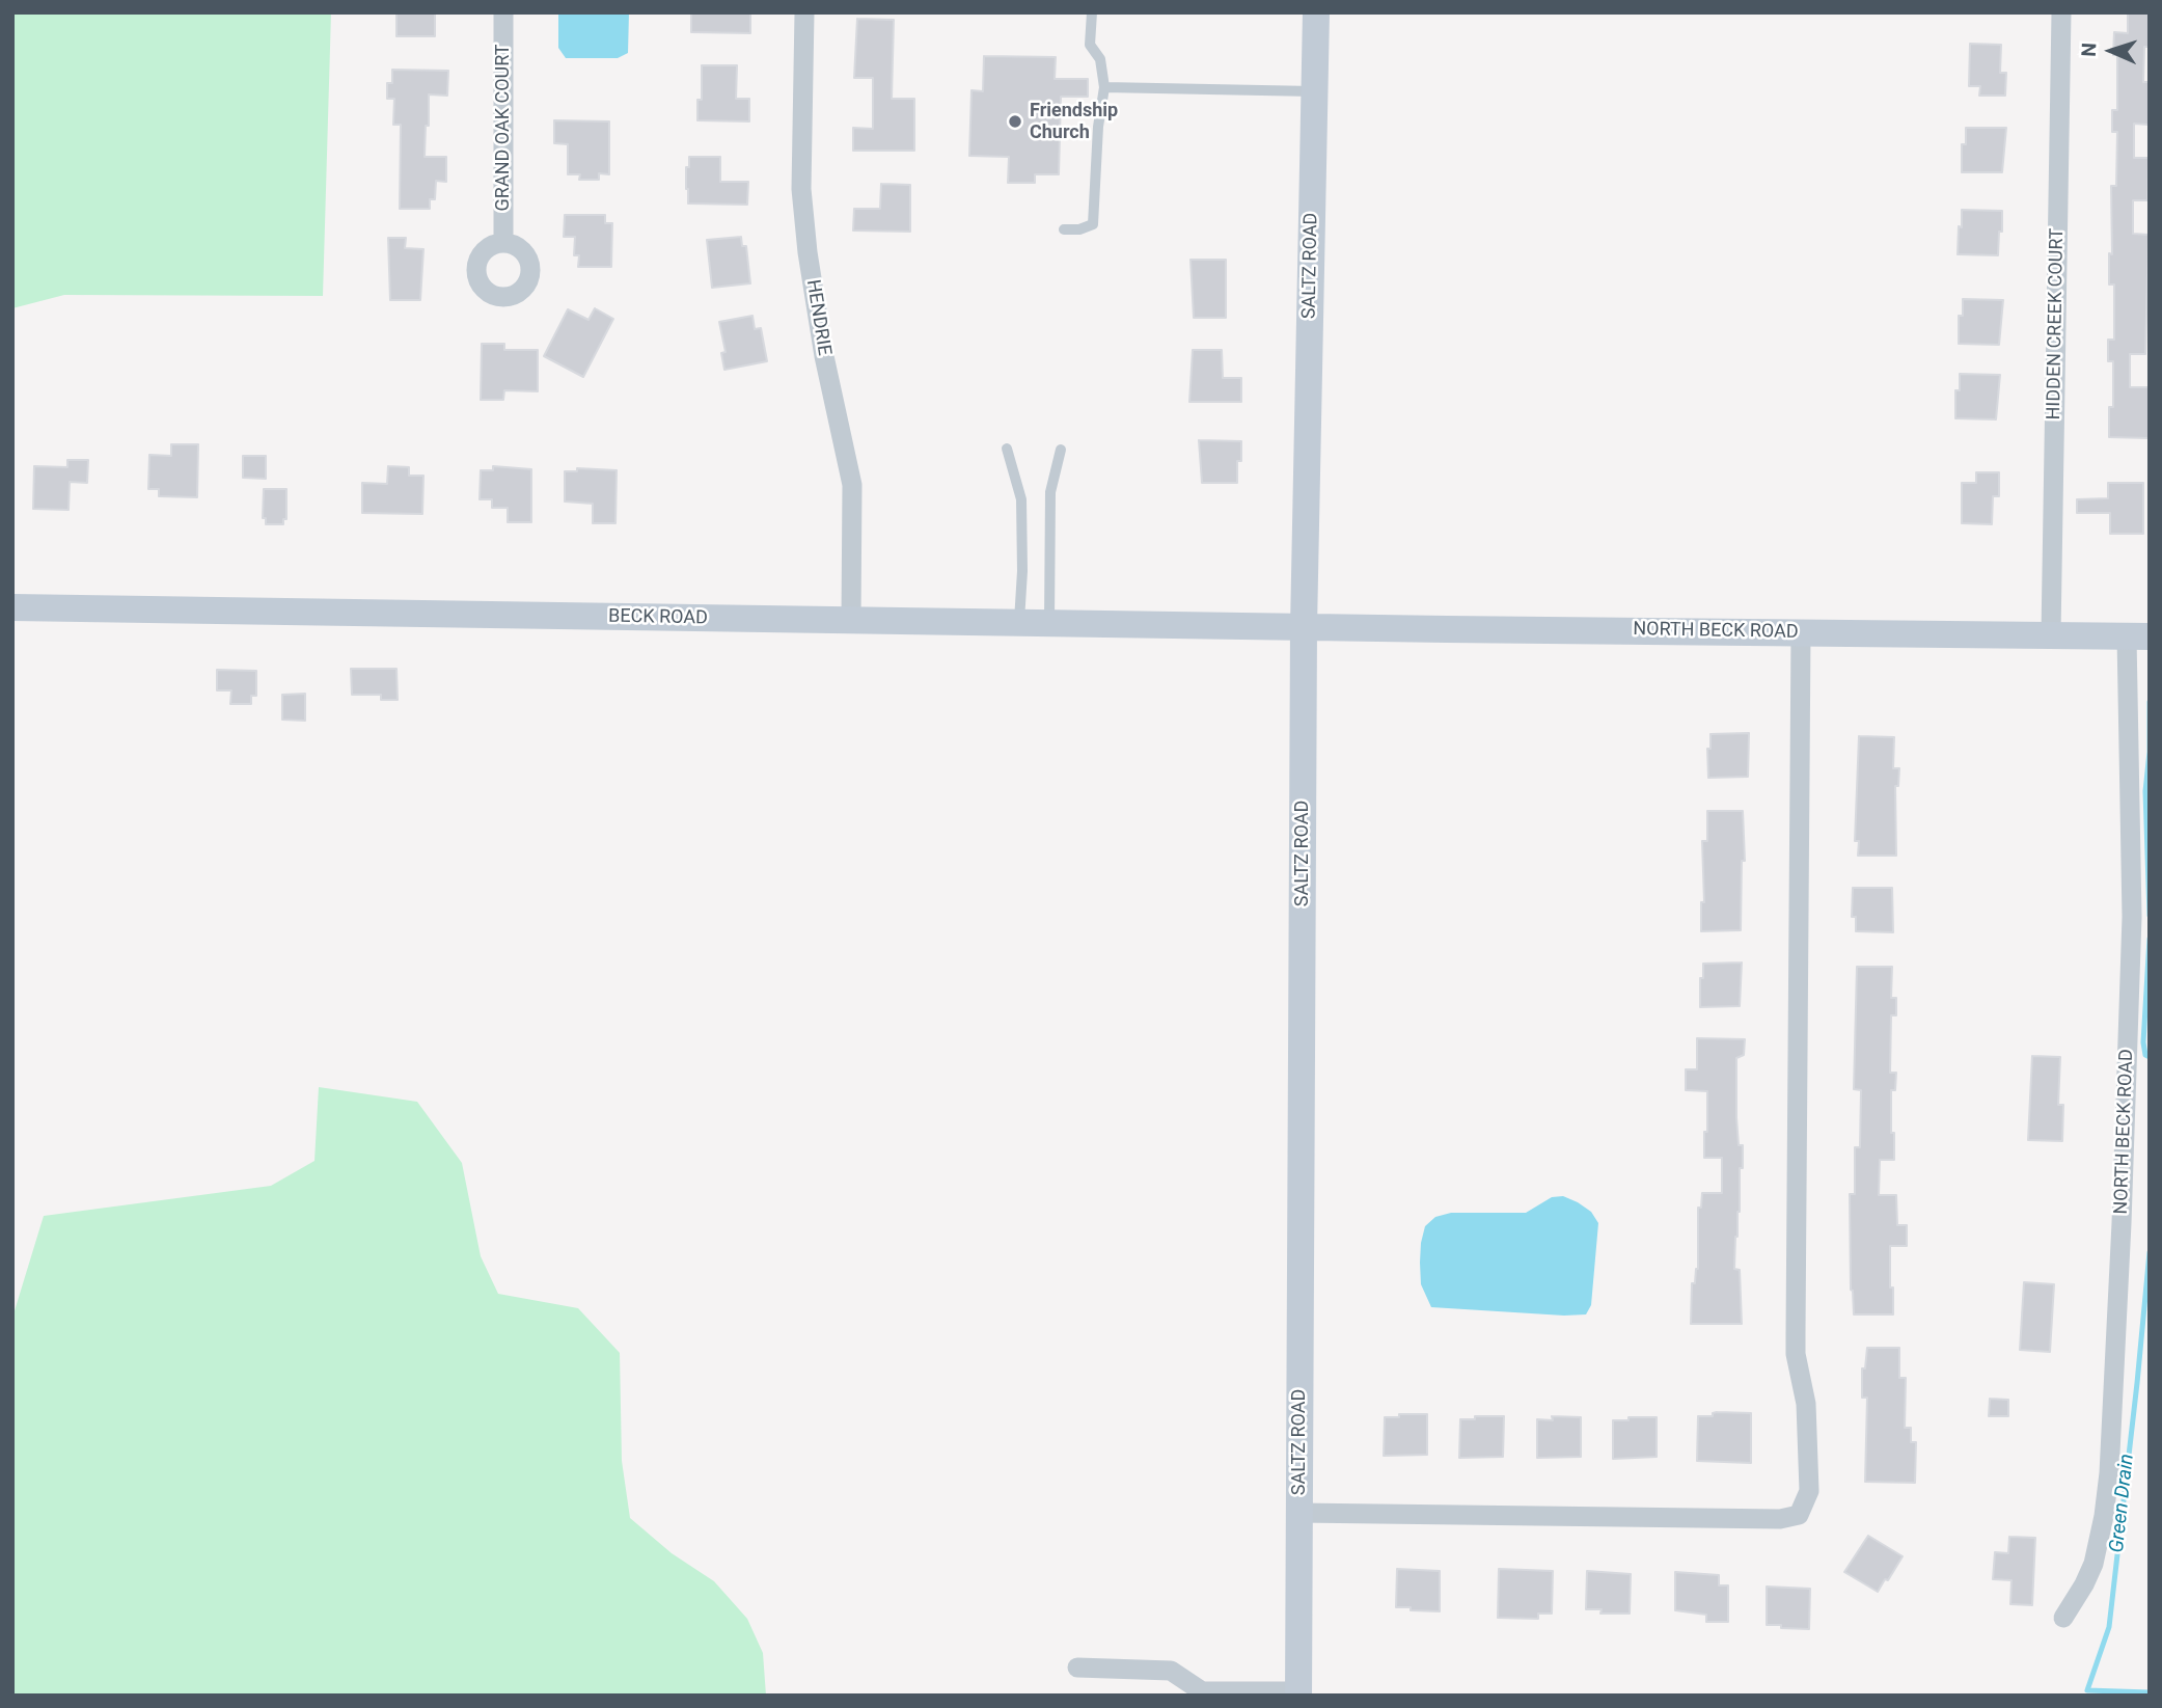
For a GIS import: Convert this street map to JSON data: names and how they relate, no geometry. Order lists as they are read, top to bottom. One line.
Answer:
{"streets":{"main road":["SALTZ ROAD","BECK ROAD","NORTH BECK ROAD"],"street":["GRAND OAK COURT","HENDRIE","HIDDEN CREEK COURT"]},"crossings":[["SALTZ ROAD","BECK ROAD"],["SALTZ ROAD","NORTH BECK ROAD"],["HENDRIE","BECK ROAD"],["HIDDEN CREEK COURT","NORTH BECK ROAD"],["BECK ROAD","NORTH BECK ROAD"]],"water":["Green Drain"],"places":["Friendship Church"],"north":"left"}
